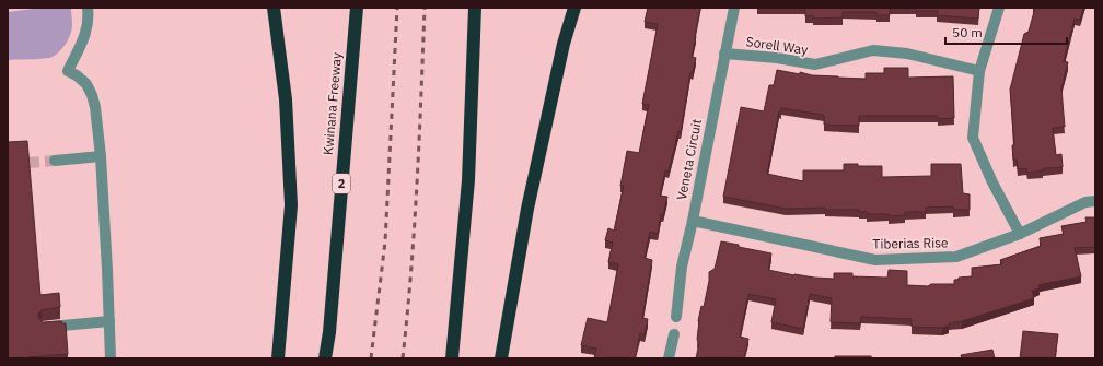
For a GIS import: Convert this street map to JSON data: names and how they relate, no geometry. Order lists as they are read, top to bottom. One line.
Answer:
{"streets":{"highway":["Kwinana Freeway","2"],"street":["Sorell Way","Veneta Circuit","Tiberias Rise"]},"crossings":[["Sorell Way","Veneta Circuit"],["Veneta Circuit","Tiberias Rise"]],"scale_bar":"50 m"}
